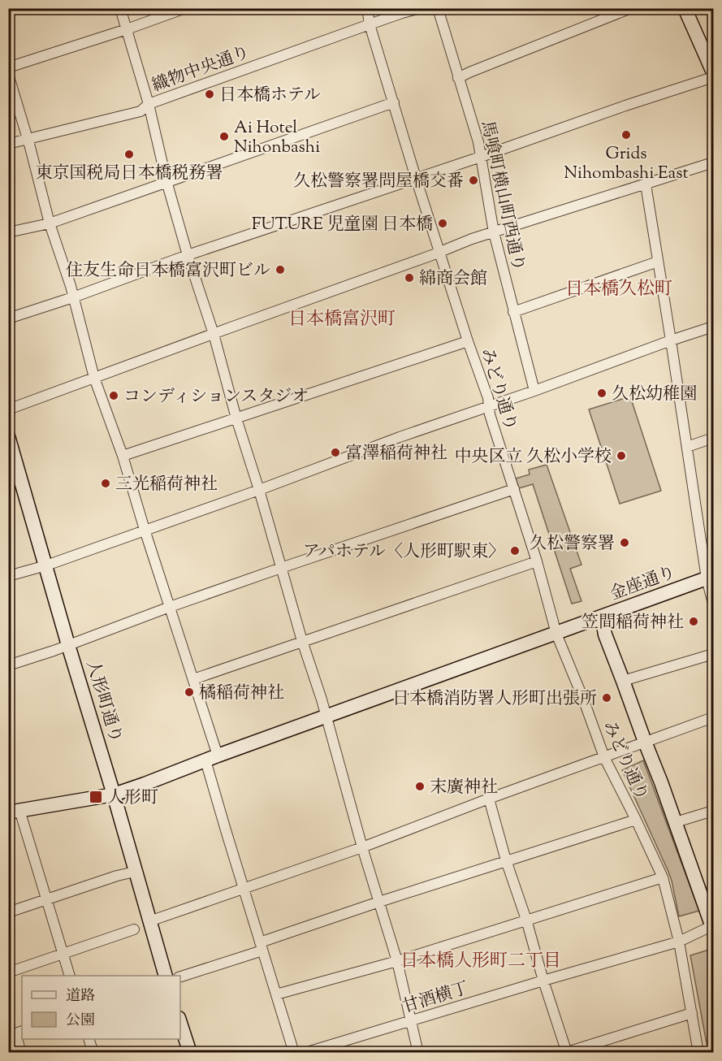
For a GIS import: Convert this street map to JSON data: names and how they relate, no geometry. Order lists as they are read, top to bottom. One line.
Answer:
{"streets":{"street":["織物中央通り","馬喰町横山町西通り","みどり通り","金座通り","人形町通り","甘酒横丁"]},"crossings":[["織物中央通り","みどり通り"],["みどり通り","金座通り"],["みどり通り","甘酒横丁"],["金座通り","人形町通り"]],"districts":["日本橋久松町","日本橋富沢町","日本橋人形町二丁目"],"places":{"other":["日本橋ホテル","Grids Nihombashi East","Ai Hotel Nihonbashi","東京国税局日本橋税務署","久松警察署問屋橋交番","FUTURE 児童園 日本橋","住友生命日本橋富沢町ビル","綿商会館","久松幼稚園","コンディションスタジオ","富澤稲荷神社","中央区立 久松小学校","三光稲荷神社","久松警察署","アパホテル〈人形町駅東〉","笠間稲荷神社","橘稲荷神社","日本橋消防署人形町出張所","末廣神社"],"transit":["人形町"]},"legend":["道路","公園"]}
